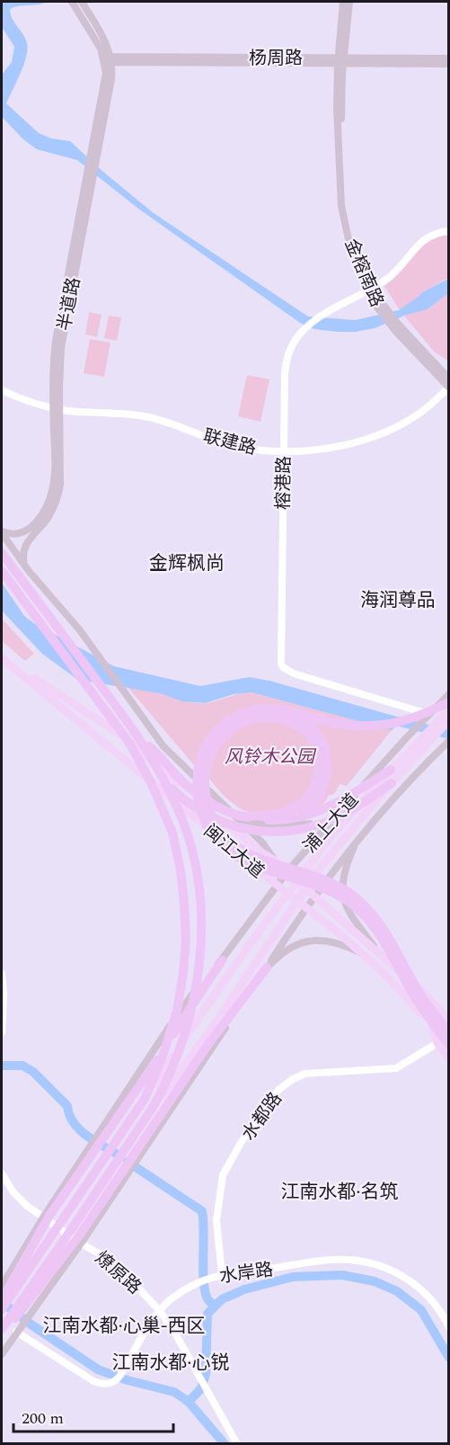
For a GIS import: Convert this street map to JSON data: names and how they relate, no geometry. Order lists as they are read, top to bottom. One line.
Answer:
{"streets":{"main road":["杨周路","金榕南路","半道路","浦上大道","闽江大道"],"street":["联建路","榕港路","水都路","燎原路","水岸路"]},"crossings":[["杨周路","金榕南路"],["杨周路","半道路"],["金榕南路","联建路"],["金榕南路","榕港路"],["半道路","联建路"],["联建路","榕港路"],["榕港路","浦上大道"],["浦上大道","闽江大道"],["浦上大道","燎原路"],["闽江大道","水都路"],["水都路","水岸路"],["燎原路","水岸路"]],"districts":["金辉枫尚","海润尊品","江南水都·名筑","江南水都·心巢-西区","江南水都·心锐"],"parks":["风铃木公园"],"scale_bar":"200 m"}
